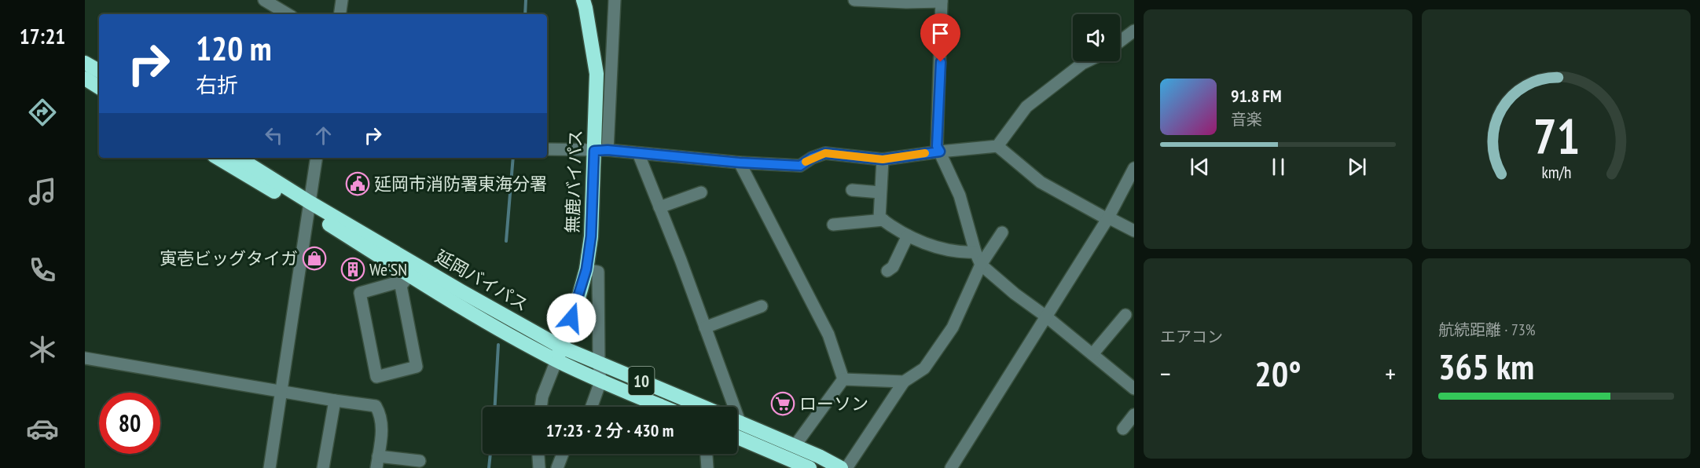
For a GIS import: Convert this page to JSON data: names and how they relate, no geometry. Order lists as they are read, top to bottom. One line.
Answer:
{"streets":{"highway":["無鹿バイパス","延岡バイパス","10"]},"crossings":[["無鹿バイパス","延岡バイパス"]],"places":{"public building":["延岡市消防署東海分署"],"shop":["寅壱ビッグタイガ"],"building":["We'SN"],"supermarket":["ローソン"]},"page":{"tabs":"17:21","turn":["120 m","右折"],"song":["91.8 FM","音楽"],"tile":["エアコン",["航続距離 · 73%","365 km"]],"heat":["−","20°","+"],"limit":"80","trip":"17:23 · 2 分 · 430 m","gauge":["71","km/h"]}}
